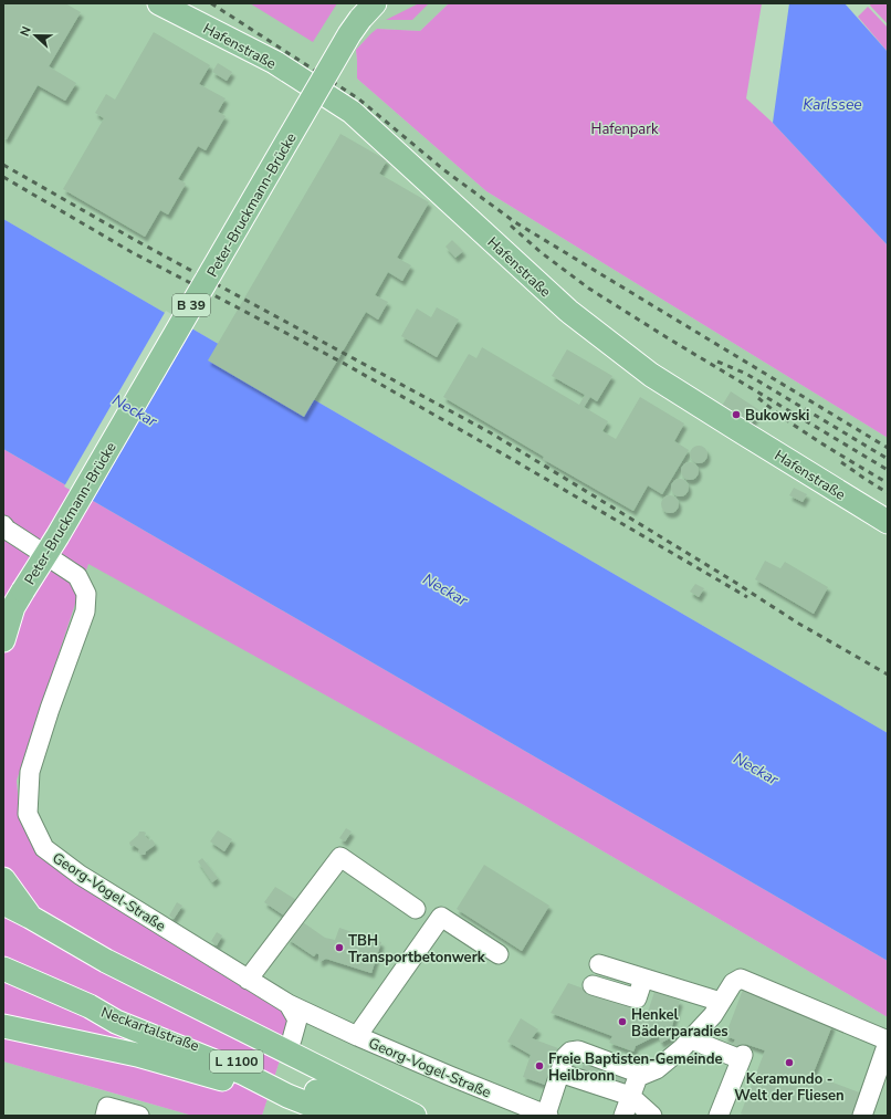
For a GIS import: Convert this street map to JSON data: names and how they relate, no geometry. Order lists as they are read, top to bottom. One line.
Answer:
{"streets":{"main road":["Hafenstraße","Peter-Bruckmann-Brücke","B 39","Neckartalstraße","L 1100"],"street":["Georg-Vogel-Straße"]},"crossings":[["Peter-Bruckmann-Brücke","B 39"]],"water":["Karlssee","Neckar"],"parks":["Hafenpark"],"places":["Bukowski","TBH Transportbetonwerk","Henkel Bäderparadies","Keramundo - Welt der Fliesen","Freie Baptisten-Gemeinde Heilbronn"],"north":"left"}
